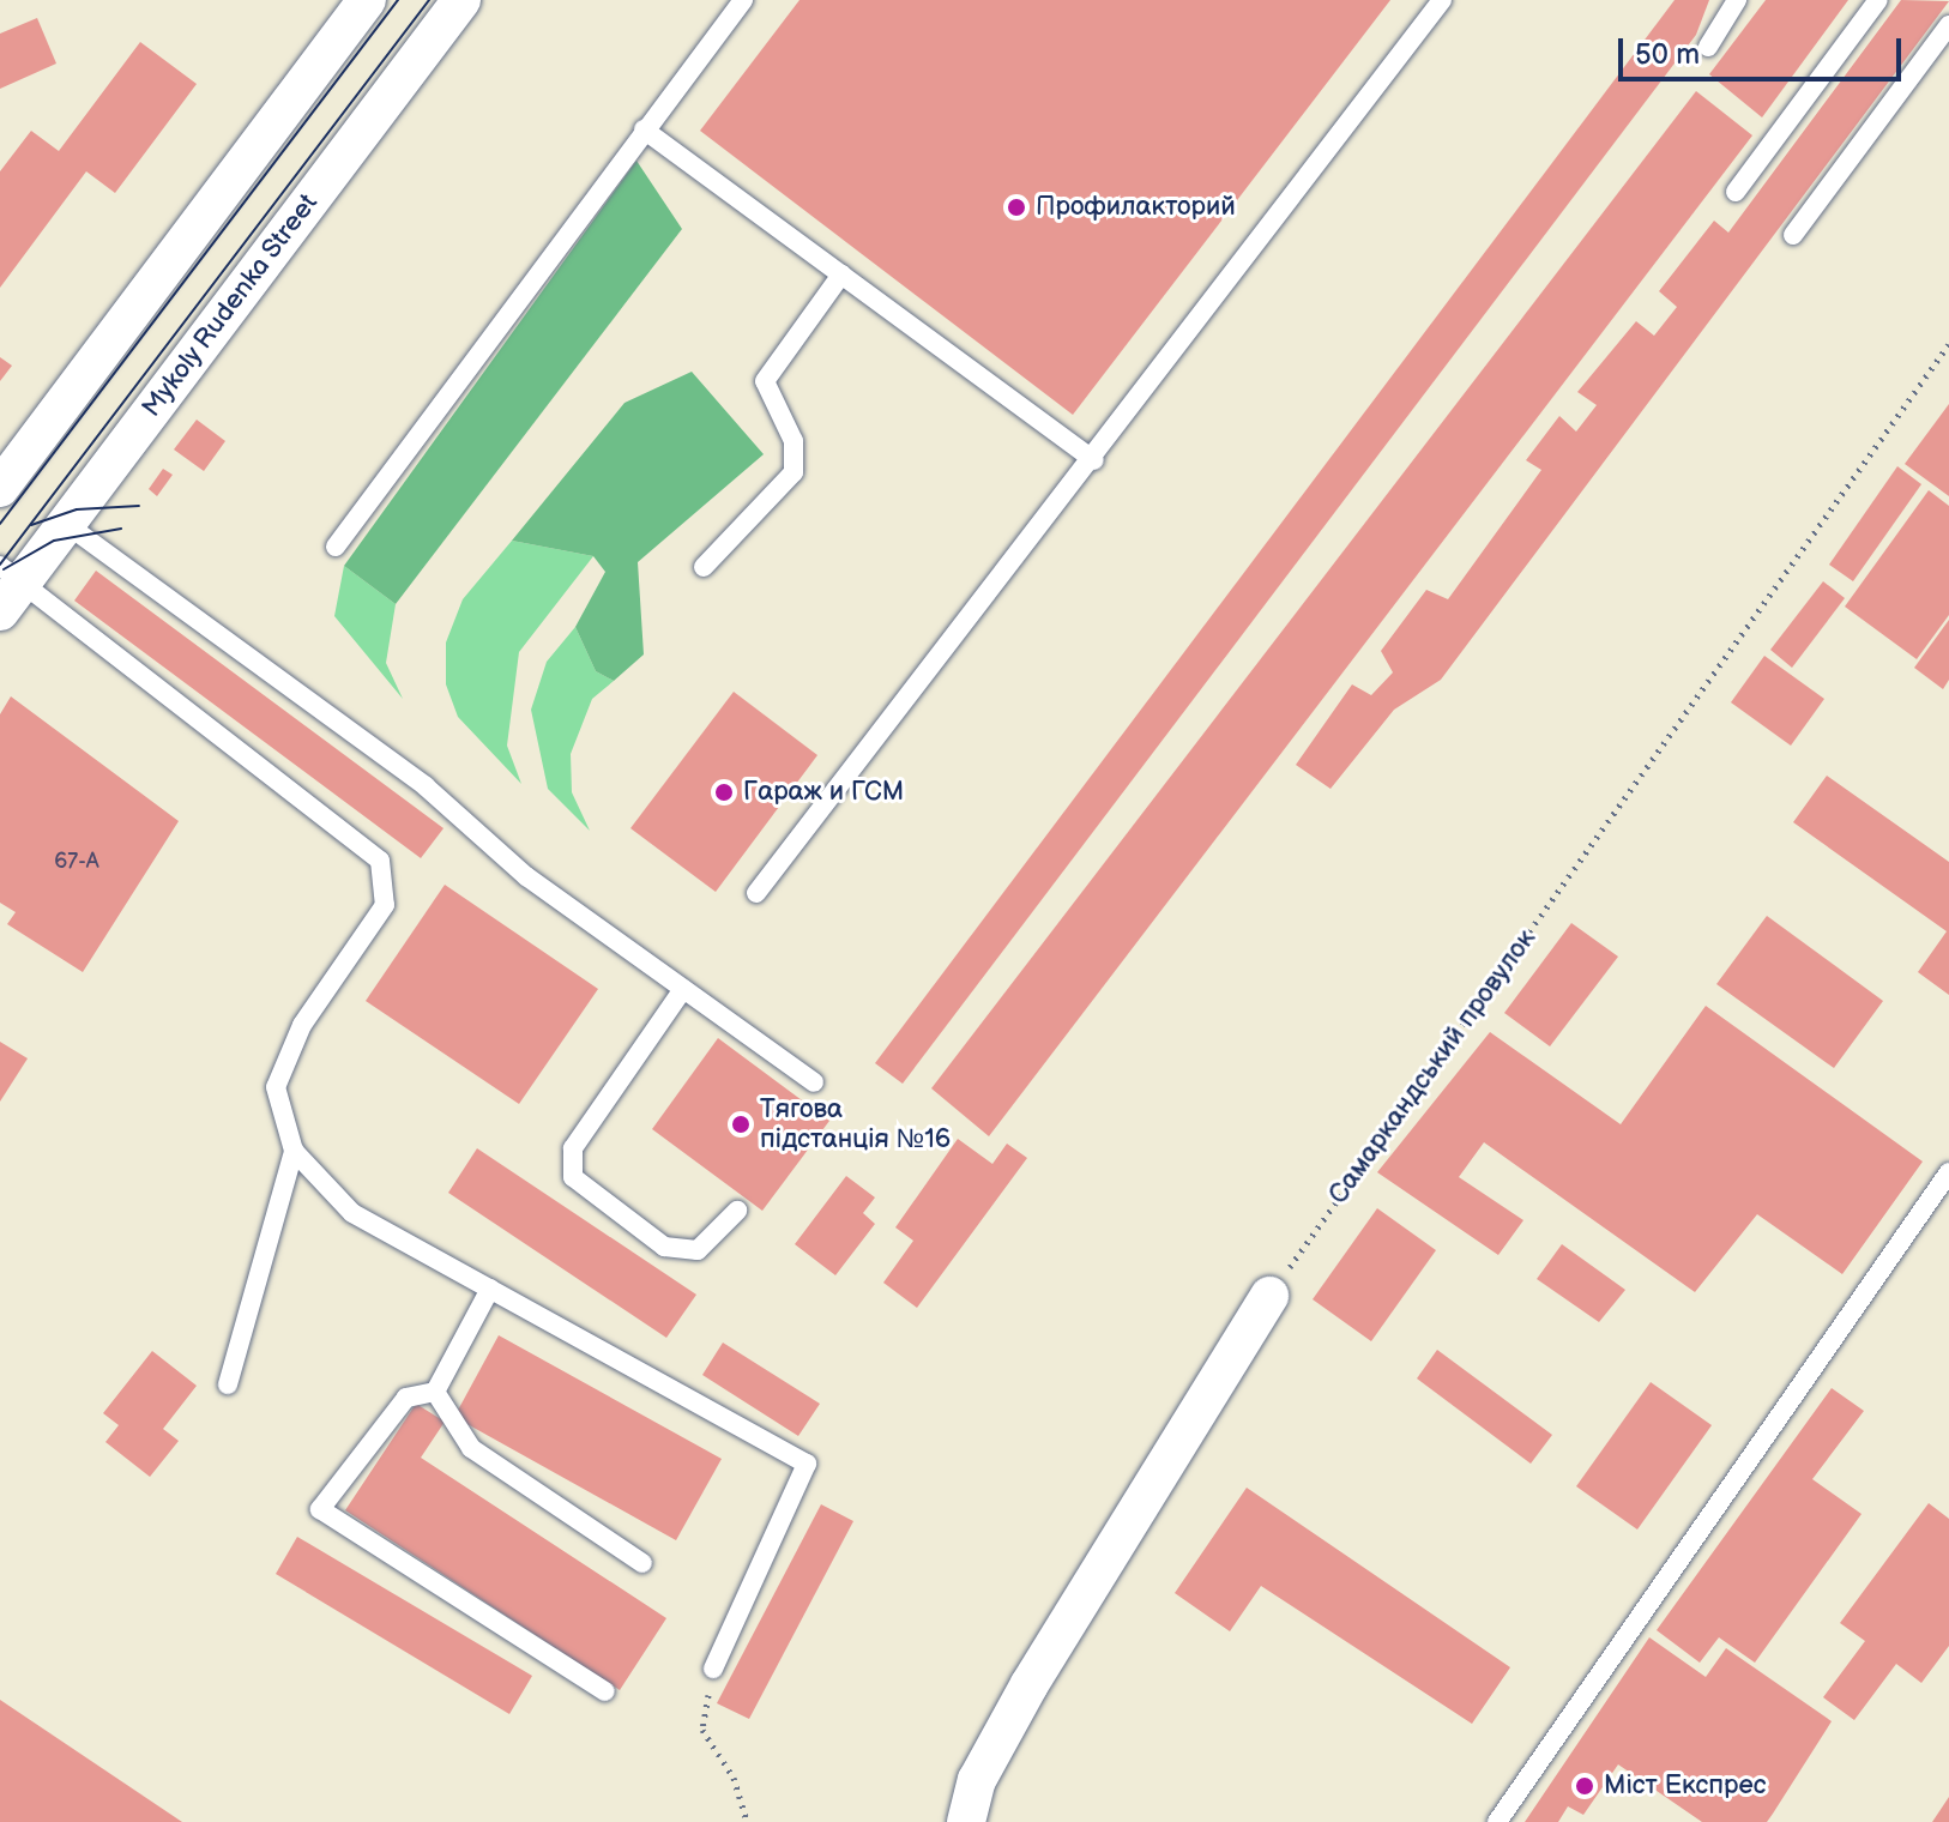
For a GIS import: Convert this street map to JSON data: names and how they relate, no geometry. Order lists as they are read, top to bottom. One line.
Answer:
{"streets":{"street":["Mykoly Rudenka Street"],"path":["Самаркандський провулок"]},"places":["Профилакторий","Гараж и ГСМ","Тягова пiдстанцiя №16","Міст Експрес"],"house_numbers":["67-А"],"scale_bar":"50 m"}
